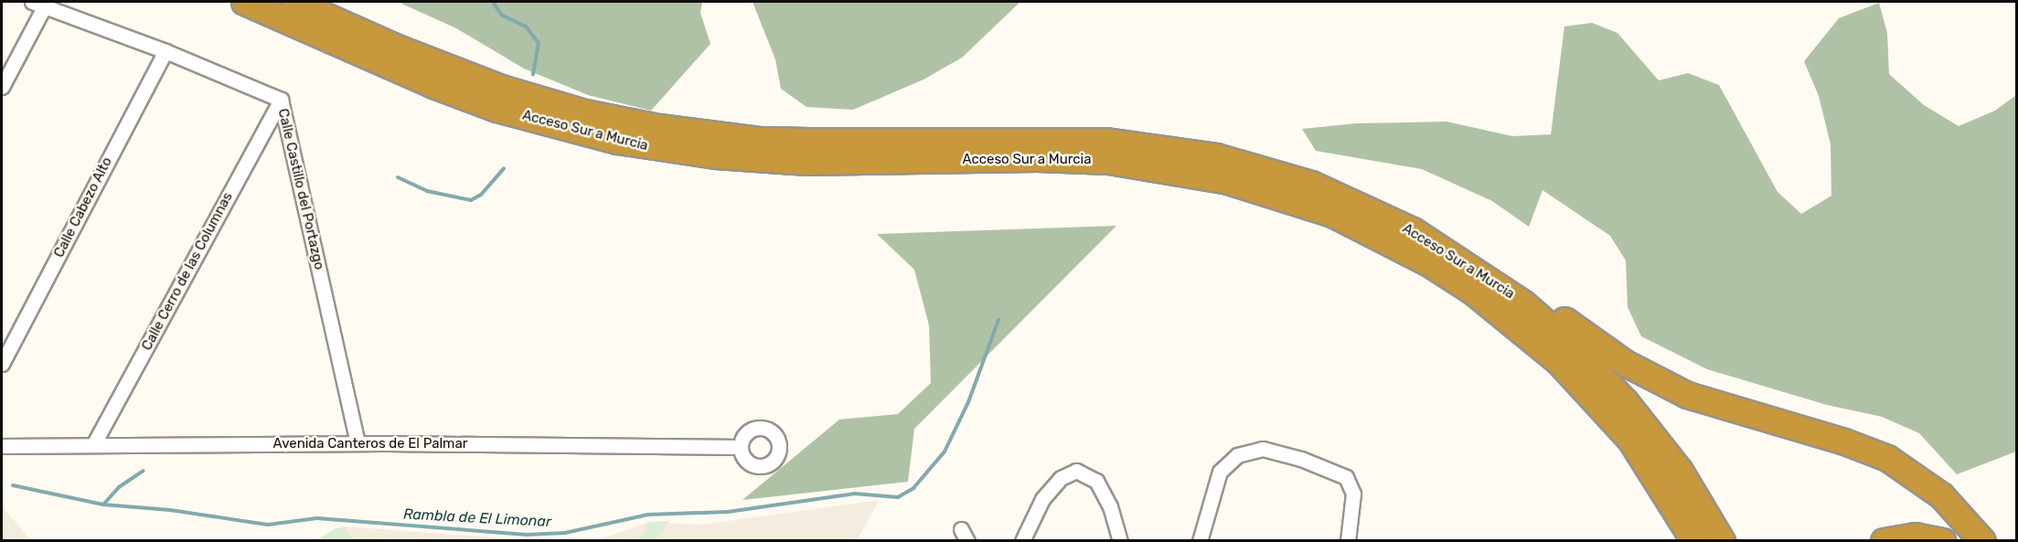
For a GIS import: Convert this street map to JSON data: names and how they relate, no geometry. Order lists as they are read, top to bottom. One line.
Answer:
{"streets":{"highway":["Acceso Sur a Murcia"],"street":["Calle Castillo del Portazgo","Calle Cabezo Alto","Calle Cerro de las Columnas","Avenida Canteros de El Palmar"]},"crossings":[["Calle Castillo del Portazgo","Calle Cabezo Alto"],["Calle Castillo del Portazgo","Calle Cerro de las Columnas"],["Calle Castillo del Portazgo","Avenida Canteros de El Palmar"],["Calle Cerro de las Columnas","Avenida Canteros de El Palmar"]],"water":["Rambla de El Limonar"]}
